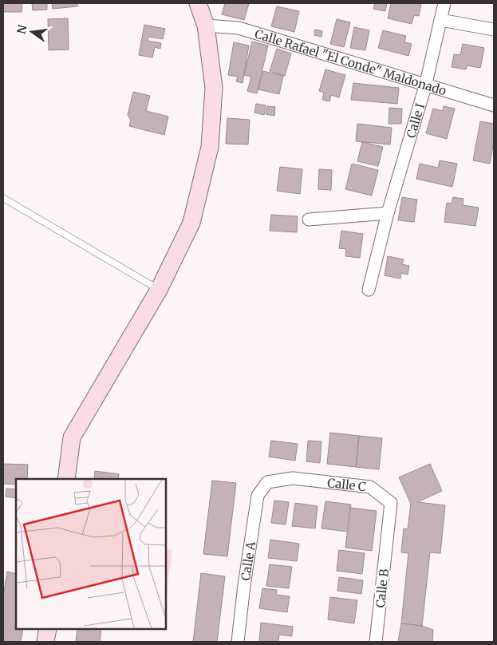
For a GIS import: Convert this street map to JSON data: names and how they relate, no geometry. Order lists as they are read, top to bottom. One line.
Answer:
{"streets":{"street":["Calle Rafael \"El Conde\" Maldonado","Calle I","Calle C","Calle A","Calle B"]},"crossings":[["Calle Rafael \"El Conde\" Maldonado","Calle I"],["Calle C","Calle A"],["Calle C","Calle B"]],"north":"left"}
